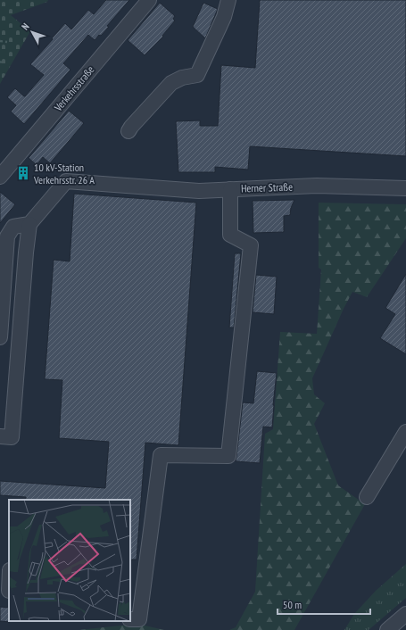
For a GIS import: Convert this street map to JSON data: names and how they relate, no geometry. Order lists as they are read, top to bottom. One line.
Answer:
{"streets":{"street":["Verkehrsstraße","Herner Straße"]},"places":{"building":["10 kV-Station Verkehrsstr. 26 A"]},"scale_bar":"50 m","north":"top left"}
